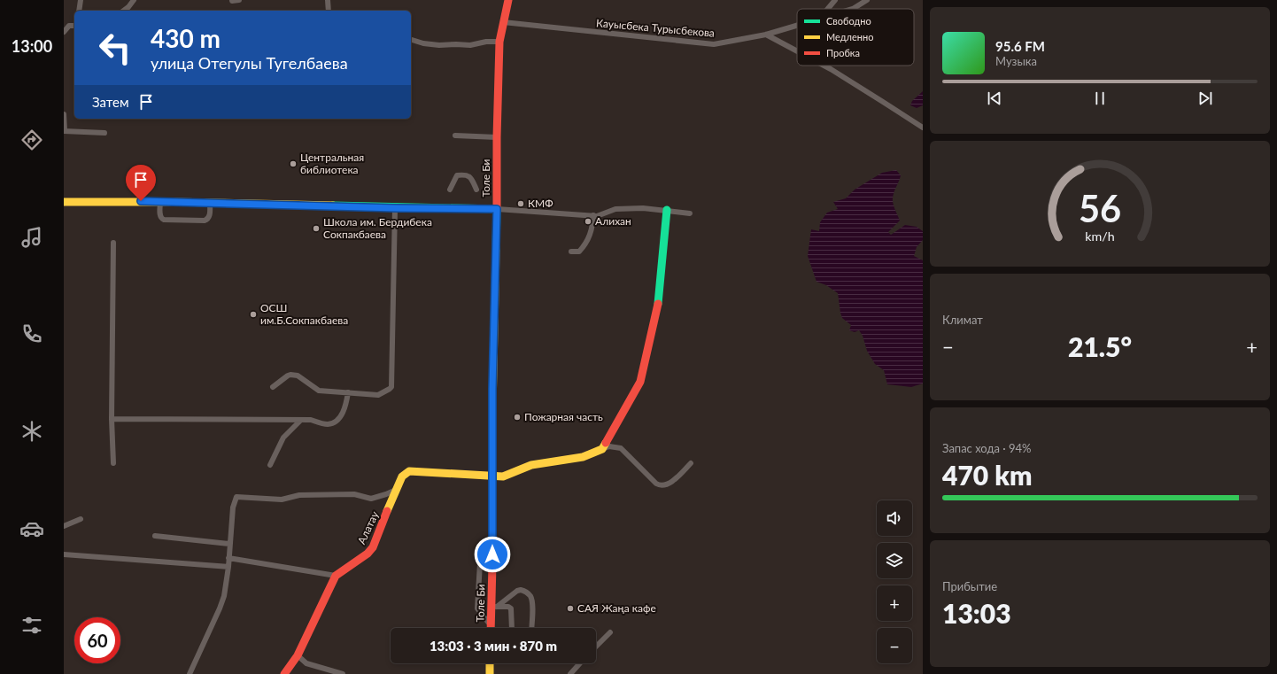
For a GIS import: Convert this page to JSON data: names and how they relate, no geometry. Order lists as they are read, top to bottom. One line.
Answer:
{"streets":{"street":["Кауысбека Турысбекова","Толе Би","Алатау"]},"crossings":[["Кауысбека Турысбекова","Толе Би"],["Толе Би","Алатау"]],"places":["Центральная библиотека","КМФ","Алихан","Школа им. Бердибека Сокпакбаева","ОСШ им.Б.Сокпакбаева","Пожарная часть","САЯ Жаңа кафе"],"legend":["Свободно","Медленно","Пробка"],"page":{"tabs":"13:00","turn":["430 m","улица Отегулы Тугелбаева"],"song":["95.6 FM","Музыка"],"then":"Затем","tile":["Климат",["Запас хода · 94%","470 km"],["Прибытие","13:03"]],"heat":["−","21.5°","+"],"map_buttons":["+","−"],"limit":"60","trip":"13:03 · 3 мин · 870 m","gauge":["56","km/h"]}}
